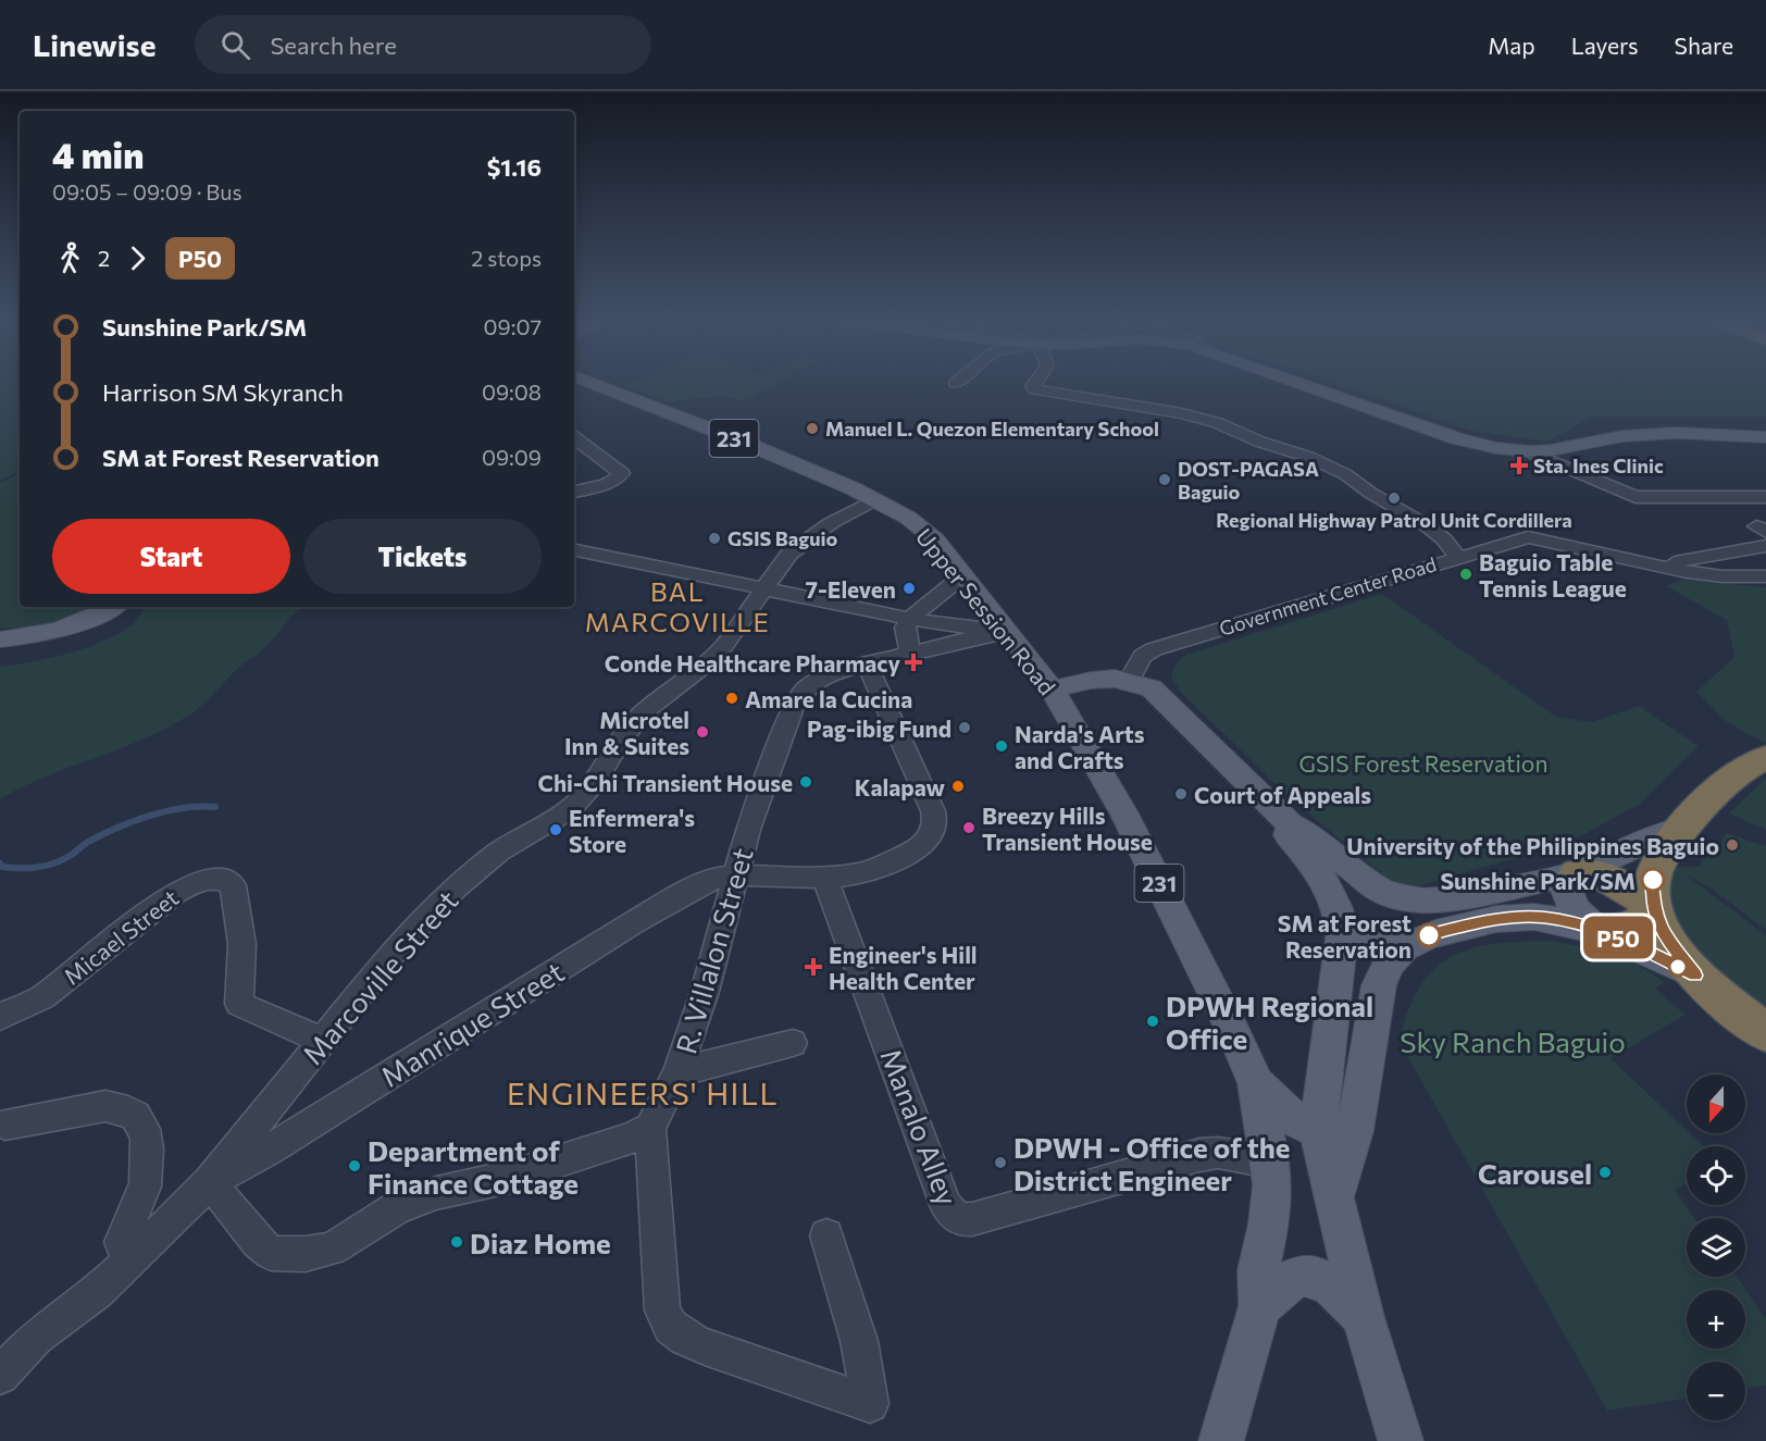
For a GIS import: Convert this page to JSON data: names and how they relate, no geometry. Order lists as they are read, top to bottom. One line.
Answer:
{"streets":{"main road":["231","Upper Session Road"],"street":["Government Center Road","Micael Street","R. Villalon Street","Marcoville Street","Manrique Street","Manalo Alley"]},"crossings":[["Upper Session Road","R. Villalon Street"],["Upper Session Road","Marcoville Street"],["Upper Session Road","Manalo Alley"],["Micael Street","Marcoville Street"],["R. Villalon Street","Manrique Street"],["Marcoville Street","Manrique Street"],["Manrique Street","Manalo Alley"]],"districts":["BAL MARCOVILLE","ENGINEERS' HILL"],"parks":["GSIS Forest Reservation","Sky Ranch Baguio"],"places":{"other":["Manuel L. Quezon Elementary School","DOST-PAGASA Baguio","Regional Highway Patrol Unit Cordillera","GSIS Baguio","Baguio Table Tennis League","7-Eleven","Amare la Cucina","Pag-ibig Fund","Microtel Inn & Suites","Narda's Arts and Crafts","Chi-Chi Transient House","Kalapaw","Court of Appeals","Breezy Hills Transient House","Enfermera's Store","University of the Philippines Baguio","Sunshine Park/SM","SM at Forest Reservation","DPWH Regional Office","DPWH - Office of the District Engineer","Department of Finance Cottage","Carousel","Diaz Home"],"health":["Sta. Ines Clinic","Conde Healthcare Pharmacy","Engineer's Hill Health Center"]},"lines":["bus line P50"],"north":"bottom","page":{"header":"Linewise","search":"Search here","nav":["Map","Layers","Share"],"on_map":"P50","heading":["4 min","09:05 – 09:09 · Bus","$1.16"],"legs":["2","P50","2 stops"],"list":[{"name":"Sunshine Park/SM","value":"09:07"},{"name":"Harrison SM Skyranch","value":"09:08"},{"name":"SM at Forest Reservation","value":"09:09"}],"buttons":["Start","Tickets"],"map_buttons":["+","−"]}}
